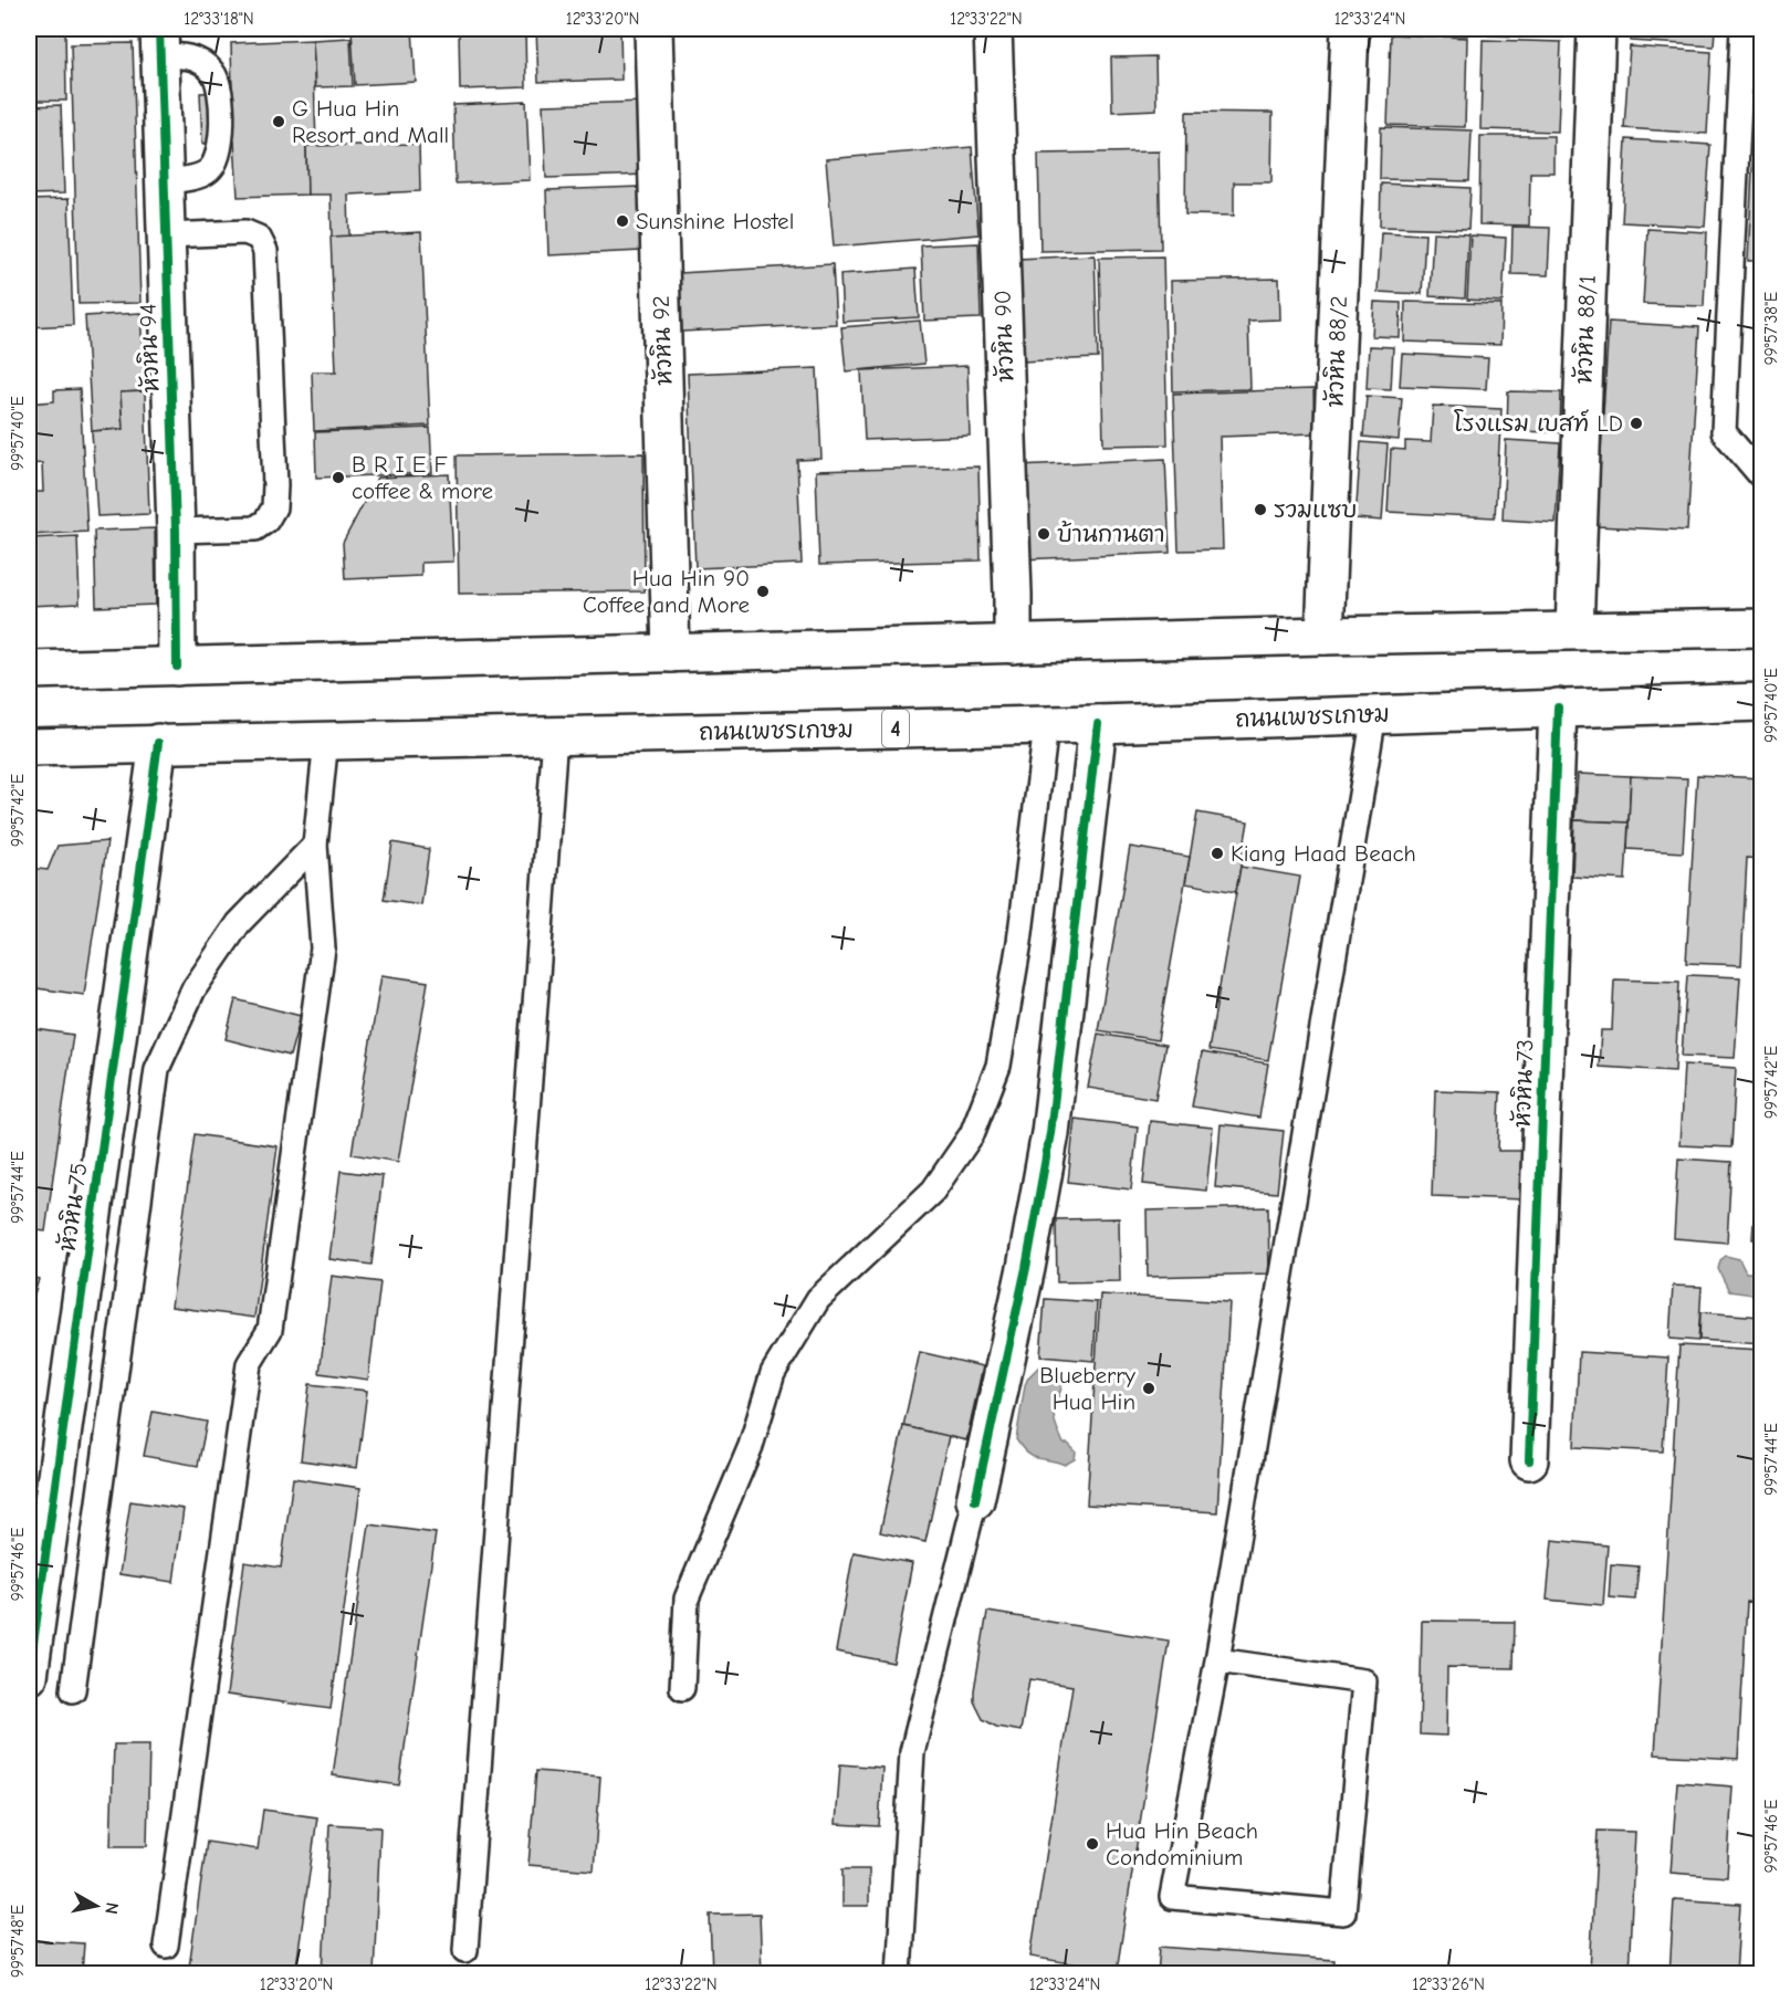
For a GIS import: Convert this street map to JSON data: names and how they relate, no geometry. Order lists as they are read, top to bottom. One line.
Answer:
{"streets":{"street":["หัวหิน 88/1","หัวหิน 90","หัวหิน 92","หัวหิน 94","หัวหิน 88/2","ถนนเพชรเกษม","4","หัวหิน 73","หัวหิน 75"]},"crossings":[["ถนนเพชรเกษม","หัวหิน 73"],["ถนนเพชรเกษม","หัวหิน 75"]],"places":["G Hua Hin Resort and Mall","Sunshine Hostel","โรงแรม เบสท์ LD","B R I E F coffee & more","รวมแซบ","บ้านกานตา","Hua Hin 90 Coffee and More","Kiang Haad Beach","Blueberry Hua Hin","Hua Hin Beach Condominium"],"north":"right","coordinates":["12°33'18\"N","12°33'20\"N","12°33'22\"N","12°33'24\"N","99°57'38\"E","99°57'40\"E","99°57'42\"E","99°57'44\"E","99°57'46\"E","99°57'48\"E","12°33'26\"N"]}
